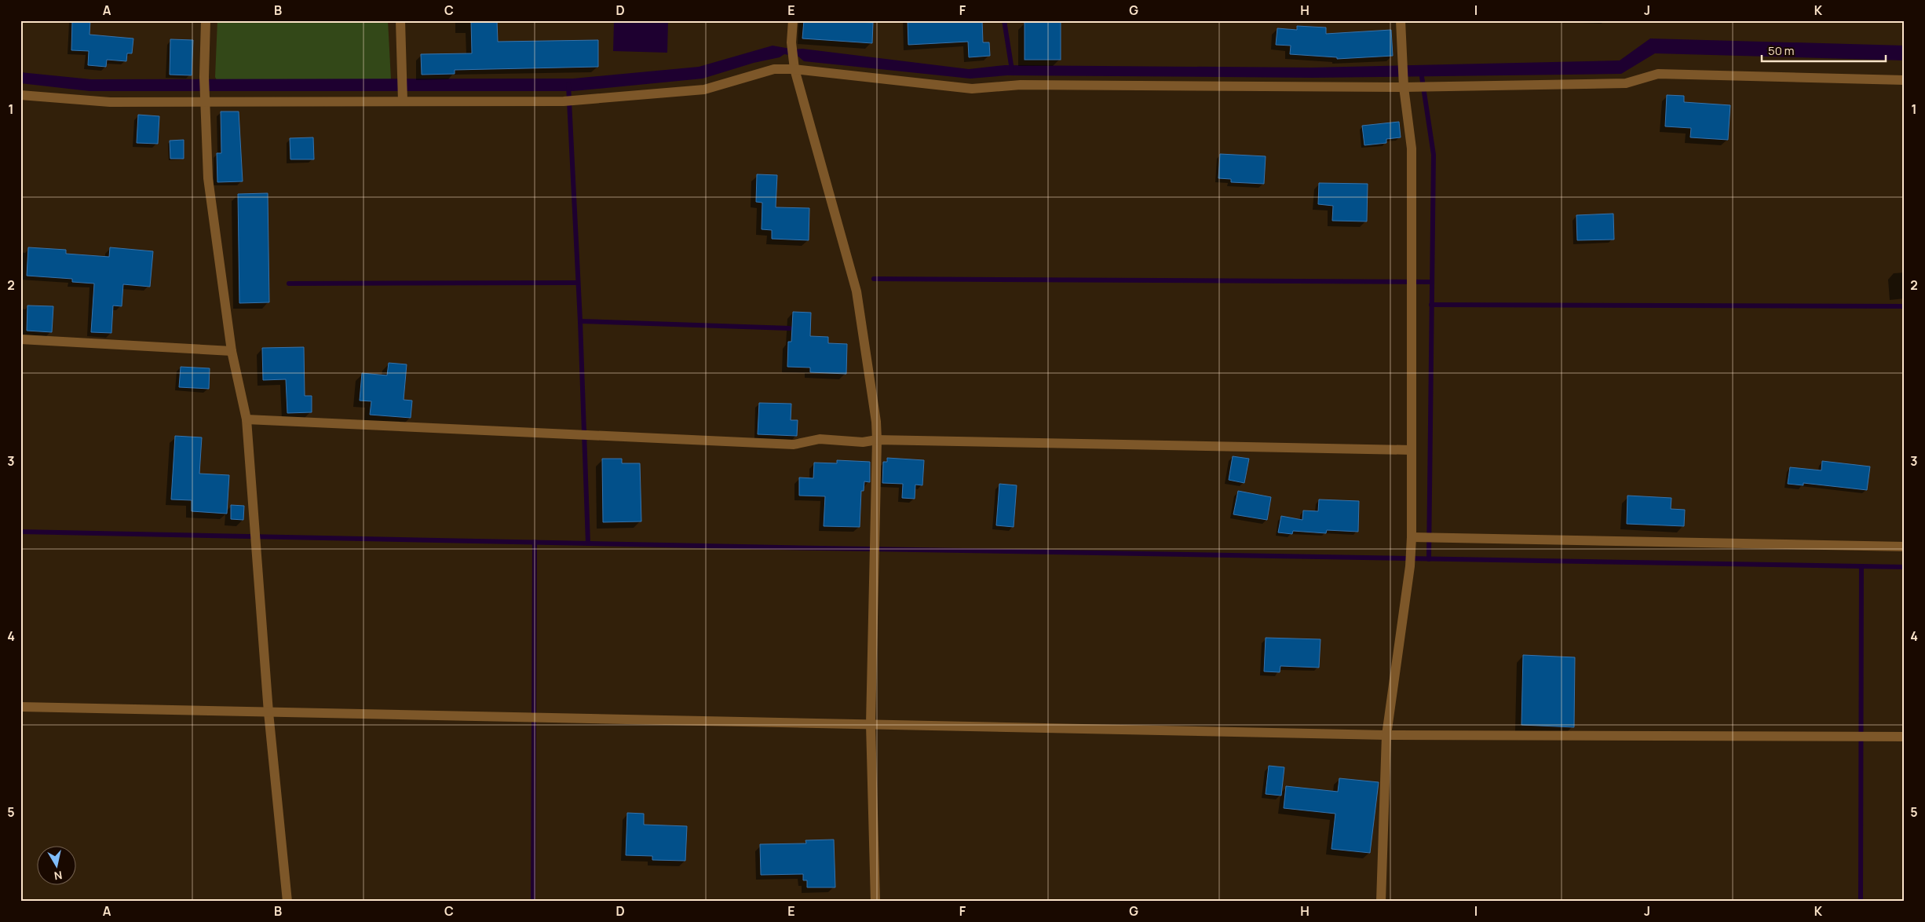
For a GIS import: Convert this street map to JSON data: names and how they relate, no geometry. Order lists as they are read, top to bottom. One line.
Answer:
{"scale_bar":"50 m","north":"bottom","grid":{"columns":["A","B","C","D","E","F","G","H","I","J","K"],"rows":["1","2","3","4","5"]}}
